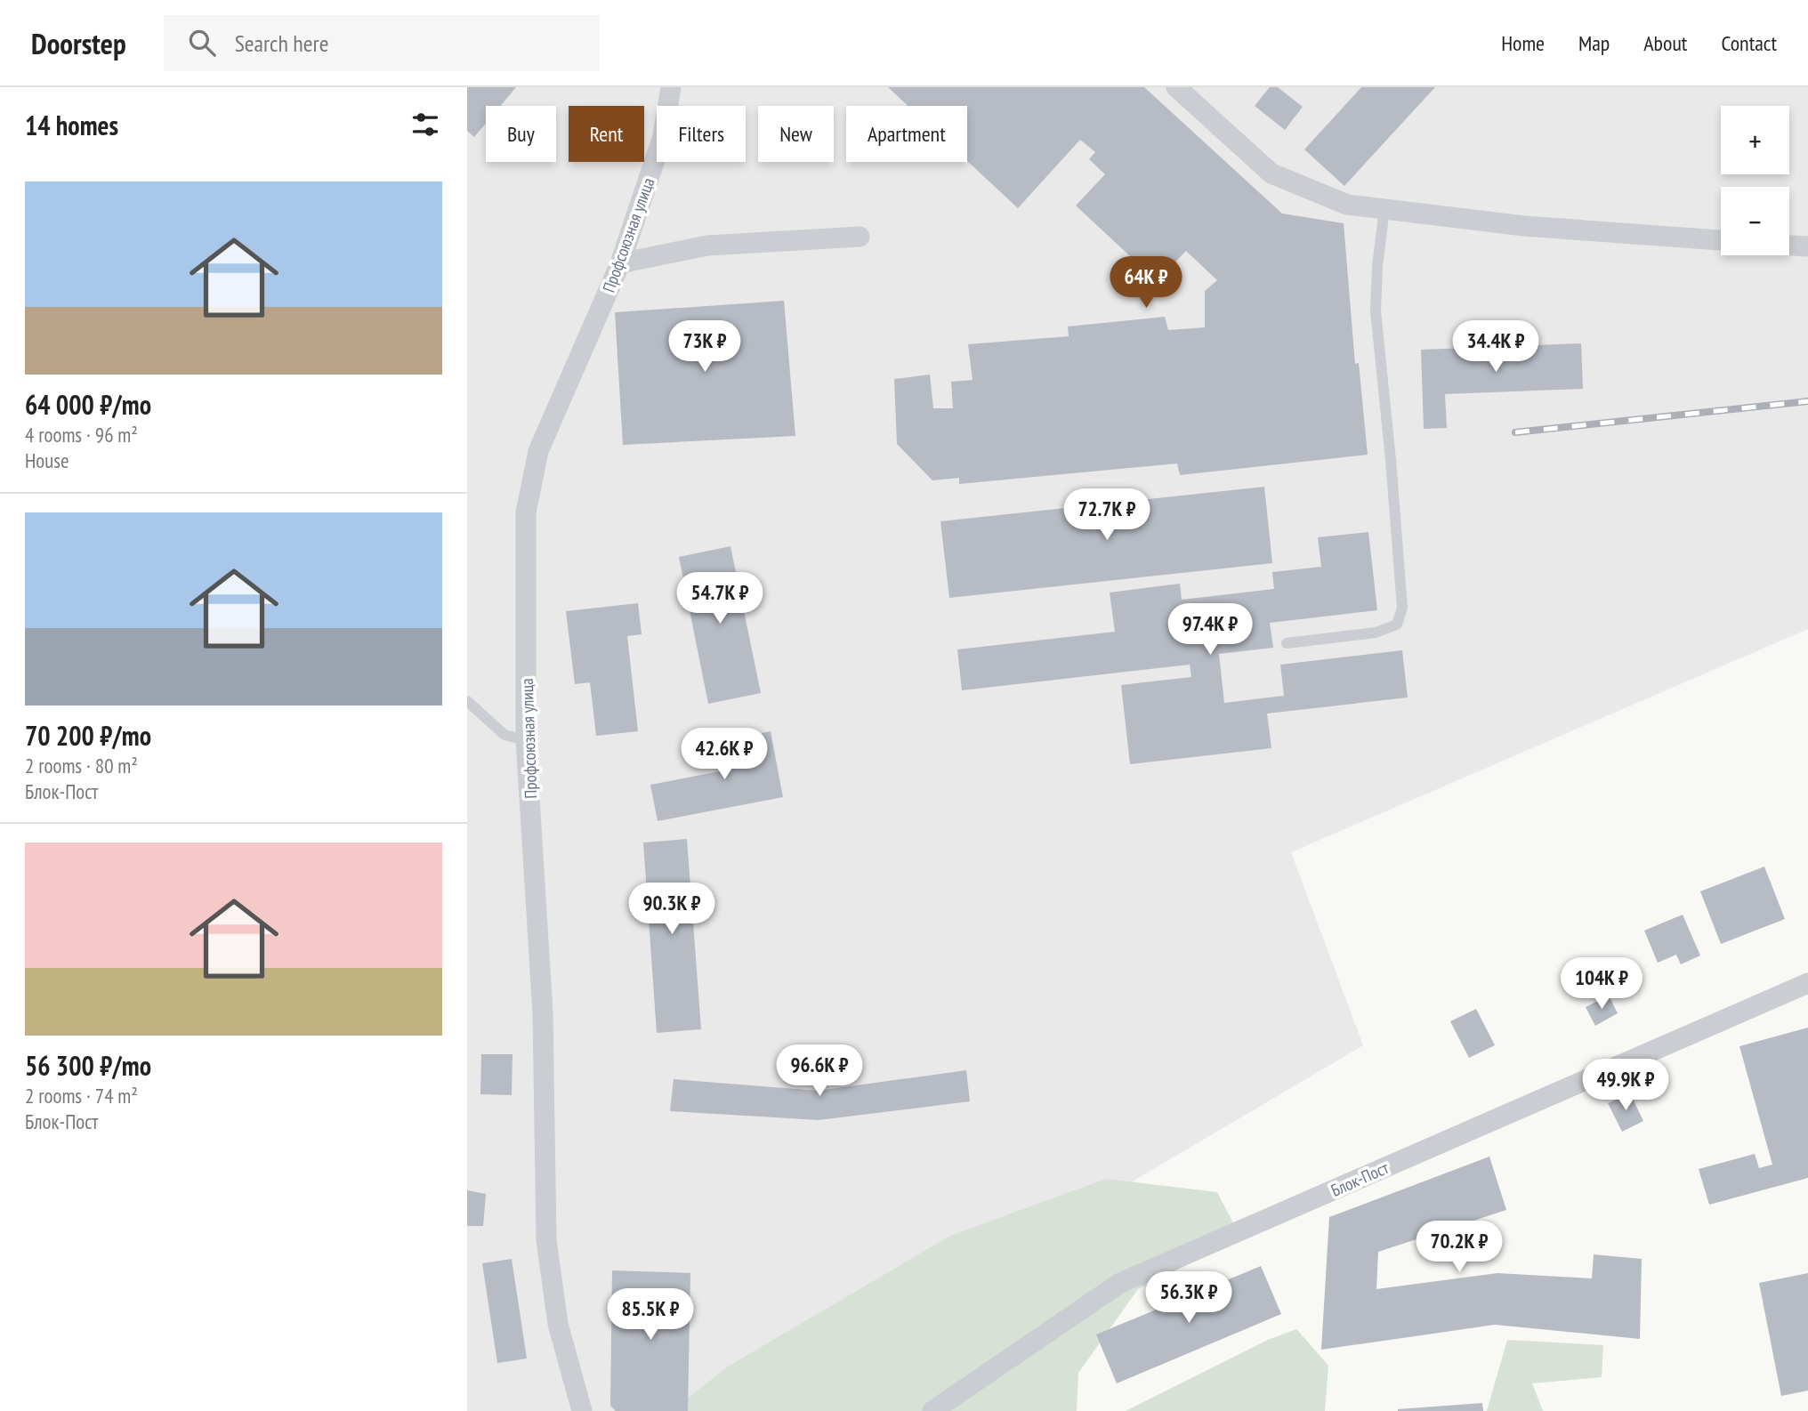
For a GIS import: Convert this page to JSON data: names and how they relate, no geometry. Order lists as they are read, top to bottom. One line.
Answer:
{"streets":{"street":["Профсоюзная улица","Блок-Пост"]},"page":{"header":"Doorstep","search":"Search here","nav":["Home","Map","About","Contact"],"heading":"14 homes","map_buttons":["+","−"],"chip":["Buy","Rent","Filters","New","Apartment"],"list":[{"name":"64 000 ₽/mo","note":"4 rooms · 96 m² · House"},{"name":"70 200 ₽/mo","note":"2 rooms · 80 m² · Блок-Пост"},{"name":"56 300 ₽/mo","note":"2 rooms · 74 m² · Блок-Пост"}],"price":["64K ₽","73K ₽","34.4K ₽","72.7K ₽","54.7K ₽","97.4K ₽","42.6K ₽","90.3K ₽","104K ₽","96.6K ₽","49.9K ₽","70.2K ₽","56.3K ₽","85.5K ₽"]}}
